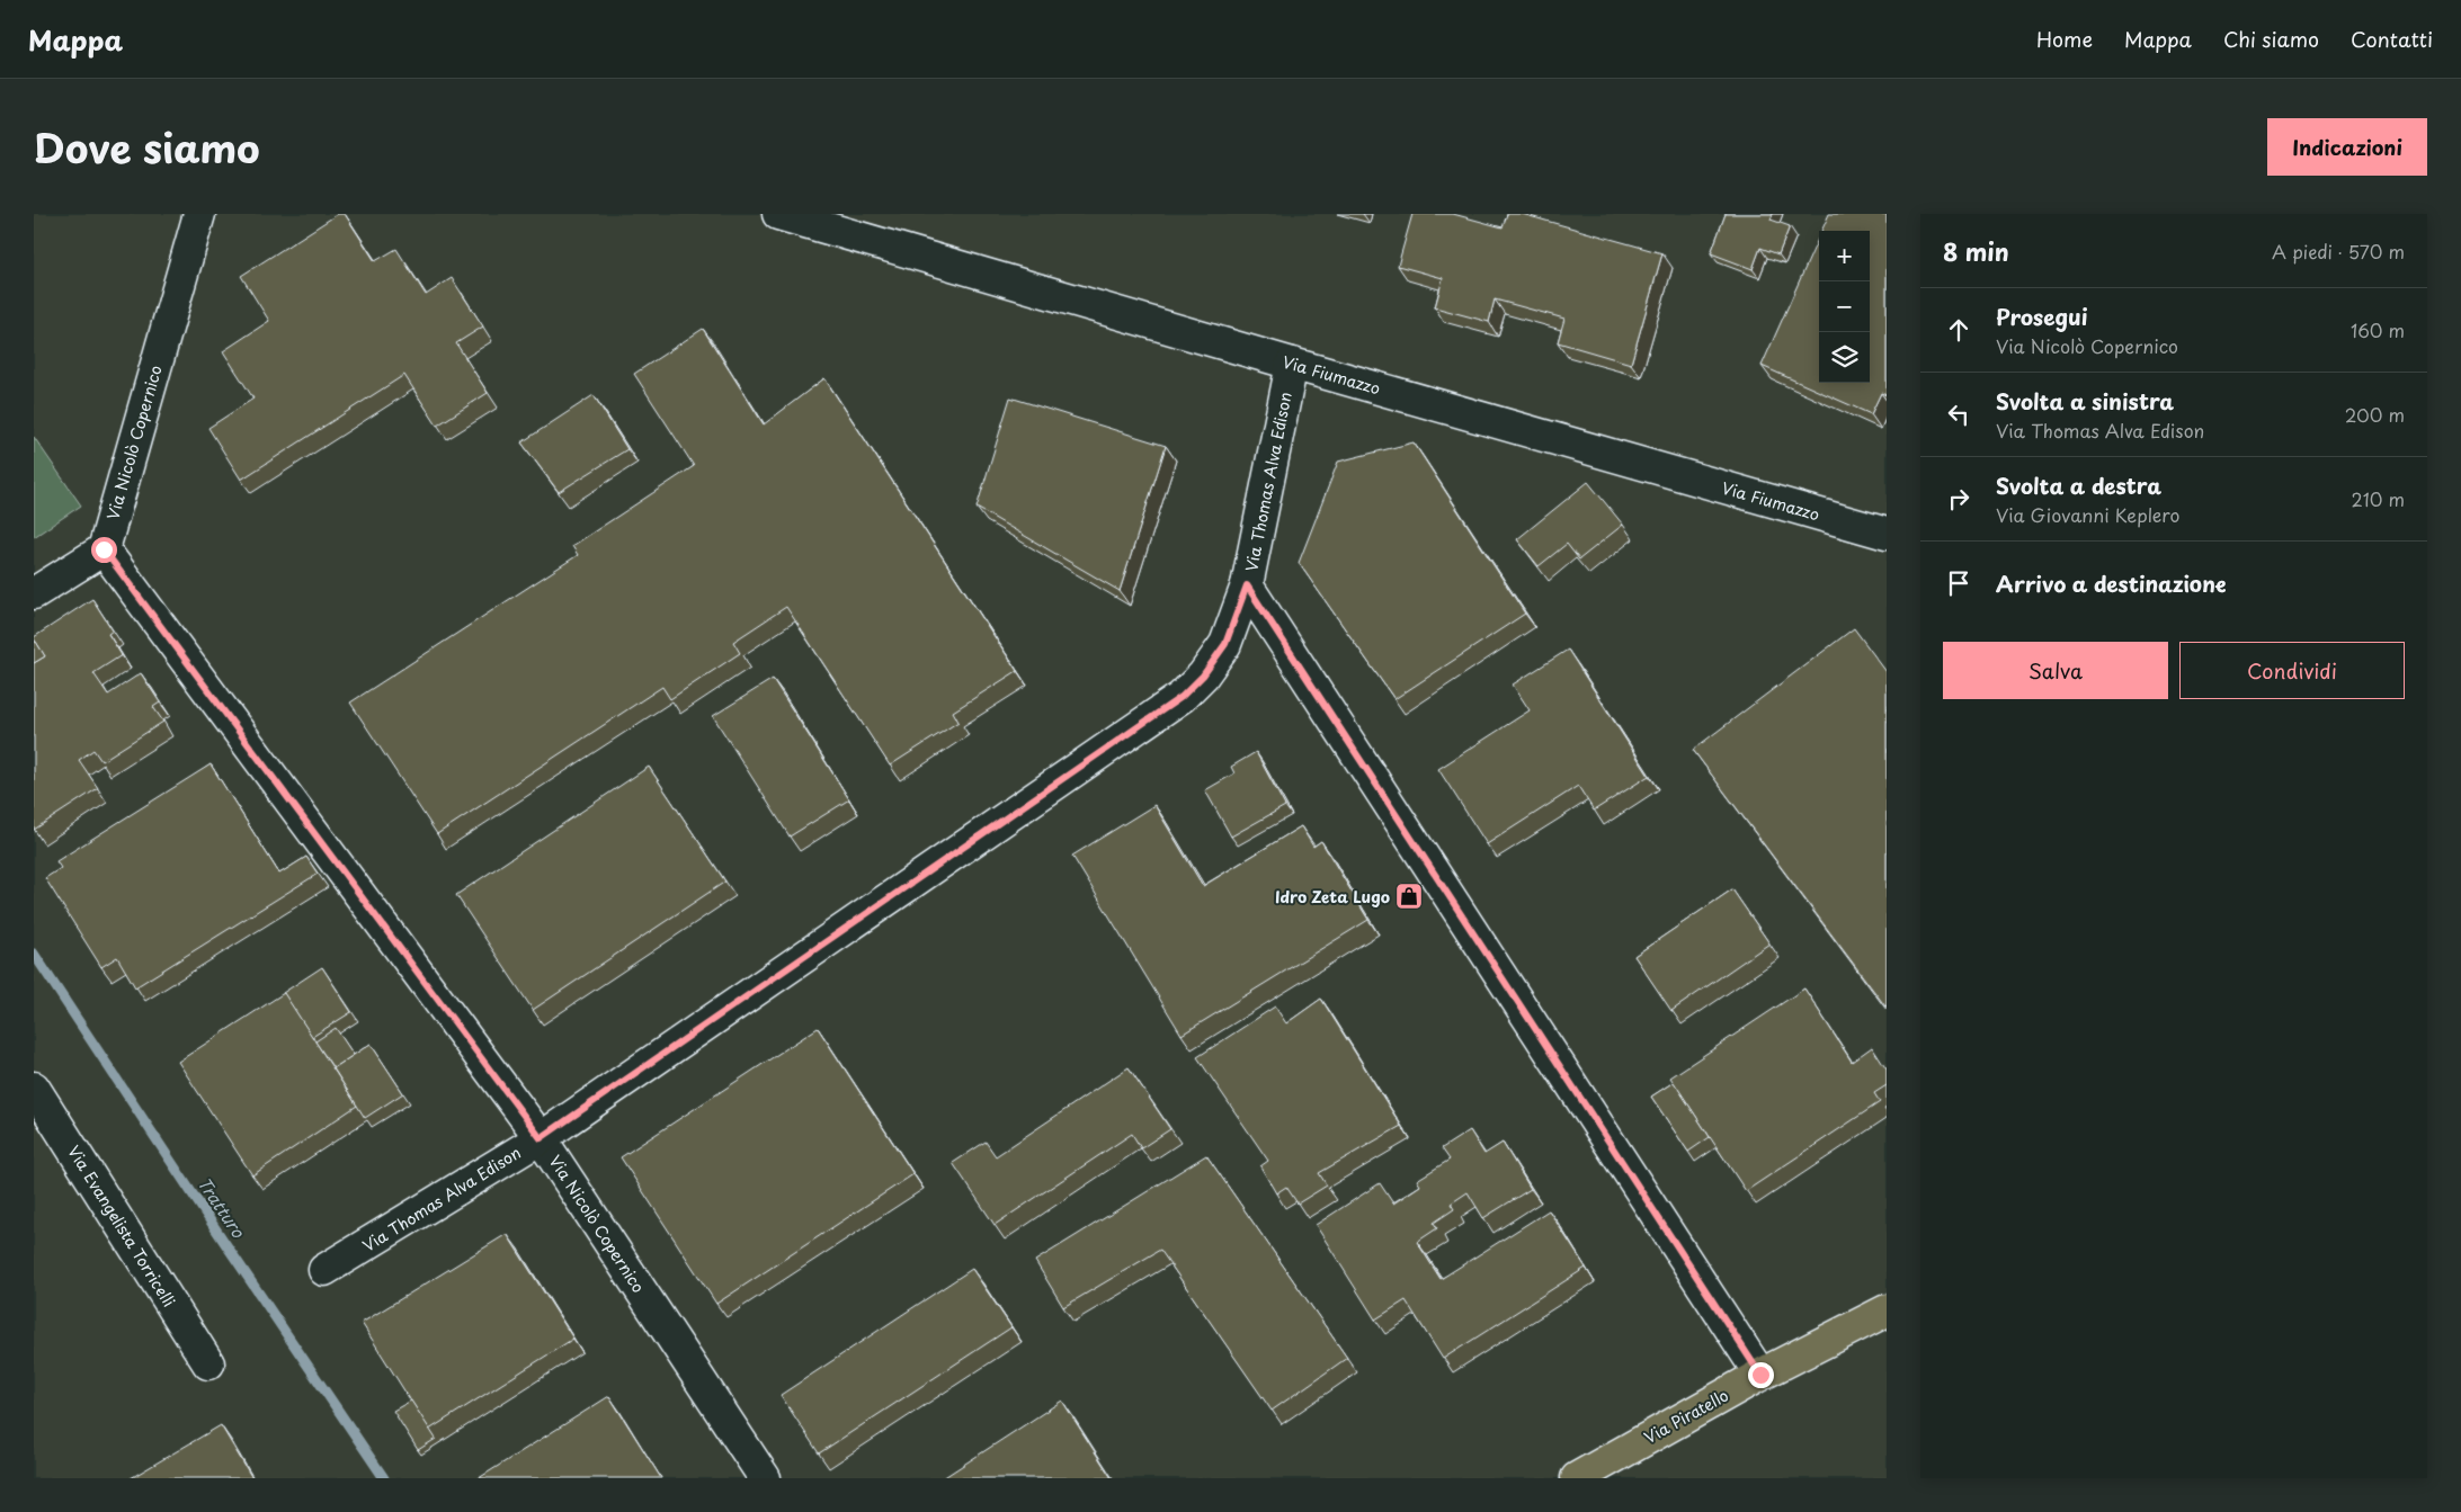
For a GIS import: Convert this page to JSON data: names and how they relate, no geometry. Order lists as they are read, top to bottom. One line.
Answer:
{"streets":{"main road":["Via Piratello"],"street":["Via Fiumazzo","Via Nicolò Copernico","Via Thomas Alva Edison","Via Evangelista Torricelli"]},"crossings":[["Via Fiumazzo","Via Thomas Alva Edison"],["Via Nicolò Copernico","Via Thomas Alva Edison"]],"water":["Tratturo"],"places":{"shop":["Idro Zeta Lugo"]},"page":{"header":"Mappa","nav":["Home","Mappa","Chi siamo","Contatti"],"title":"Dove siamo","buttons":["Indicazioni",["Salva","Condividi"]],"heading":["8 min","A piedi · 570 m"],"map_buttons":["+","−"],"list":[["Prosegui","Via Nicolò Copernico","160 m"],["Svolta a sinistra","Via Thomas Alva Edison","200 m"],["Svolta a destra","Via Giovanni Keplero","210 m"],"Arrivo a destinazione"]}}
